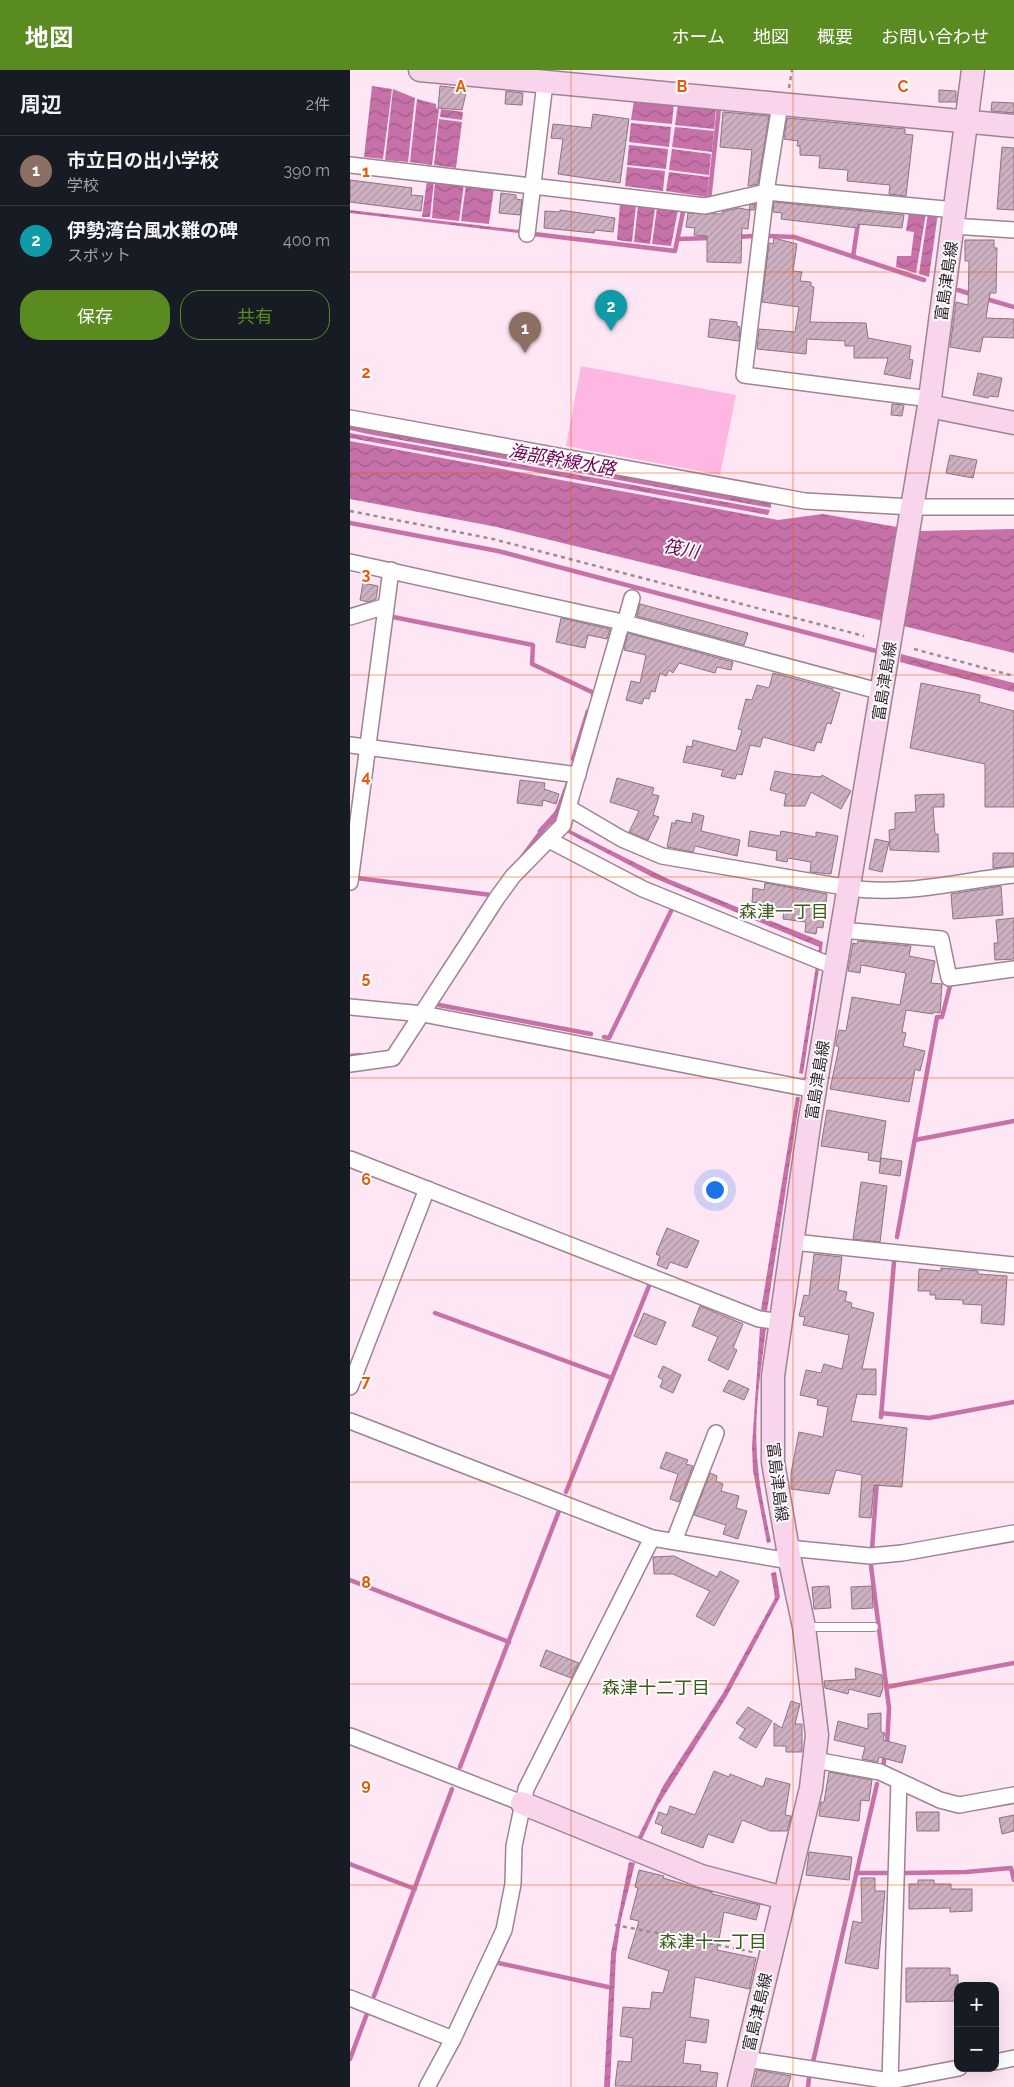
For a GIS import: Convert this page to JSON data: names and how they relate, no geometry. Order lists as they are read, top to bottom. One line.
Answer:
{"streets":{"main road":["富島津島線"]},"districts":["森津一丁目","森津十二丁目","森津十一丁目"],"water":["海部幹線水路","筏川"],"page":{"header":"地図","nav":["ホーム","地図","概要","お問い合わせ"],"heading":["周辺","2件"],"list":[{"mark":"1","name":"市立日の出小学校","note":"学校","value":"390 m"},{"mark":"2","name":"伊勢湾台風水難の碑","note":"スポット","value":"400 m"}],"buttons":["保存","共有"],"pins":["2","1"],"map_buttons":["+","−"]},"grid":{"columns":["A","B","C"],"rows":["1","2","3","4","5","6","7","8","9"]}}
